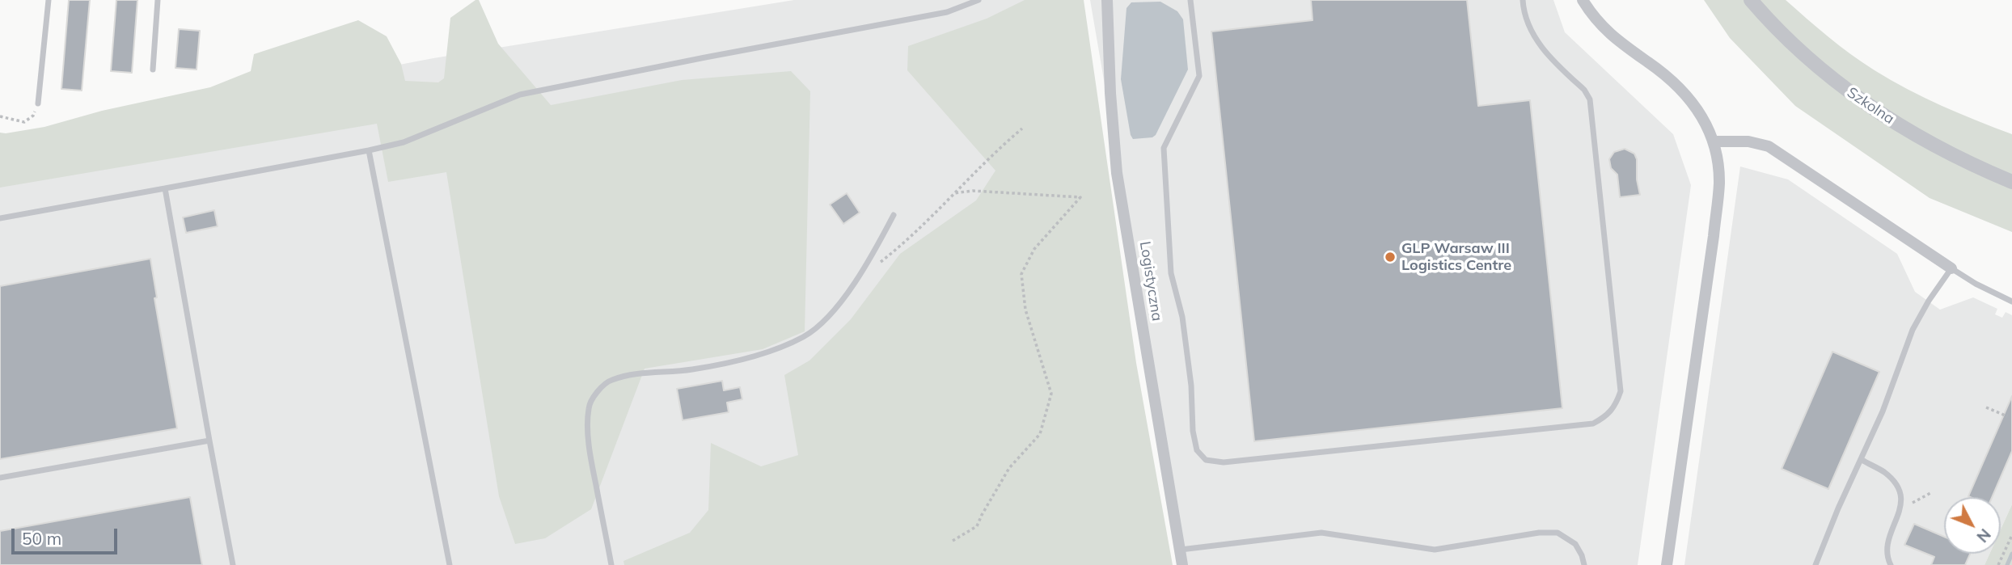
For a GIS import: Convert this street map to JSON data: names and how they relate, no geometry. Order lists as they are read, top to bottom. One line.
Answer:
{"streets":{"street":["Szkolna","Logistyczna"]},"places":["GLP Warsaw III Logistics Centre"],"scale_bar":"50 m","north":"bottom right"}
